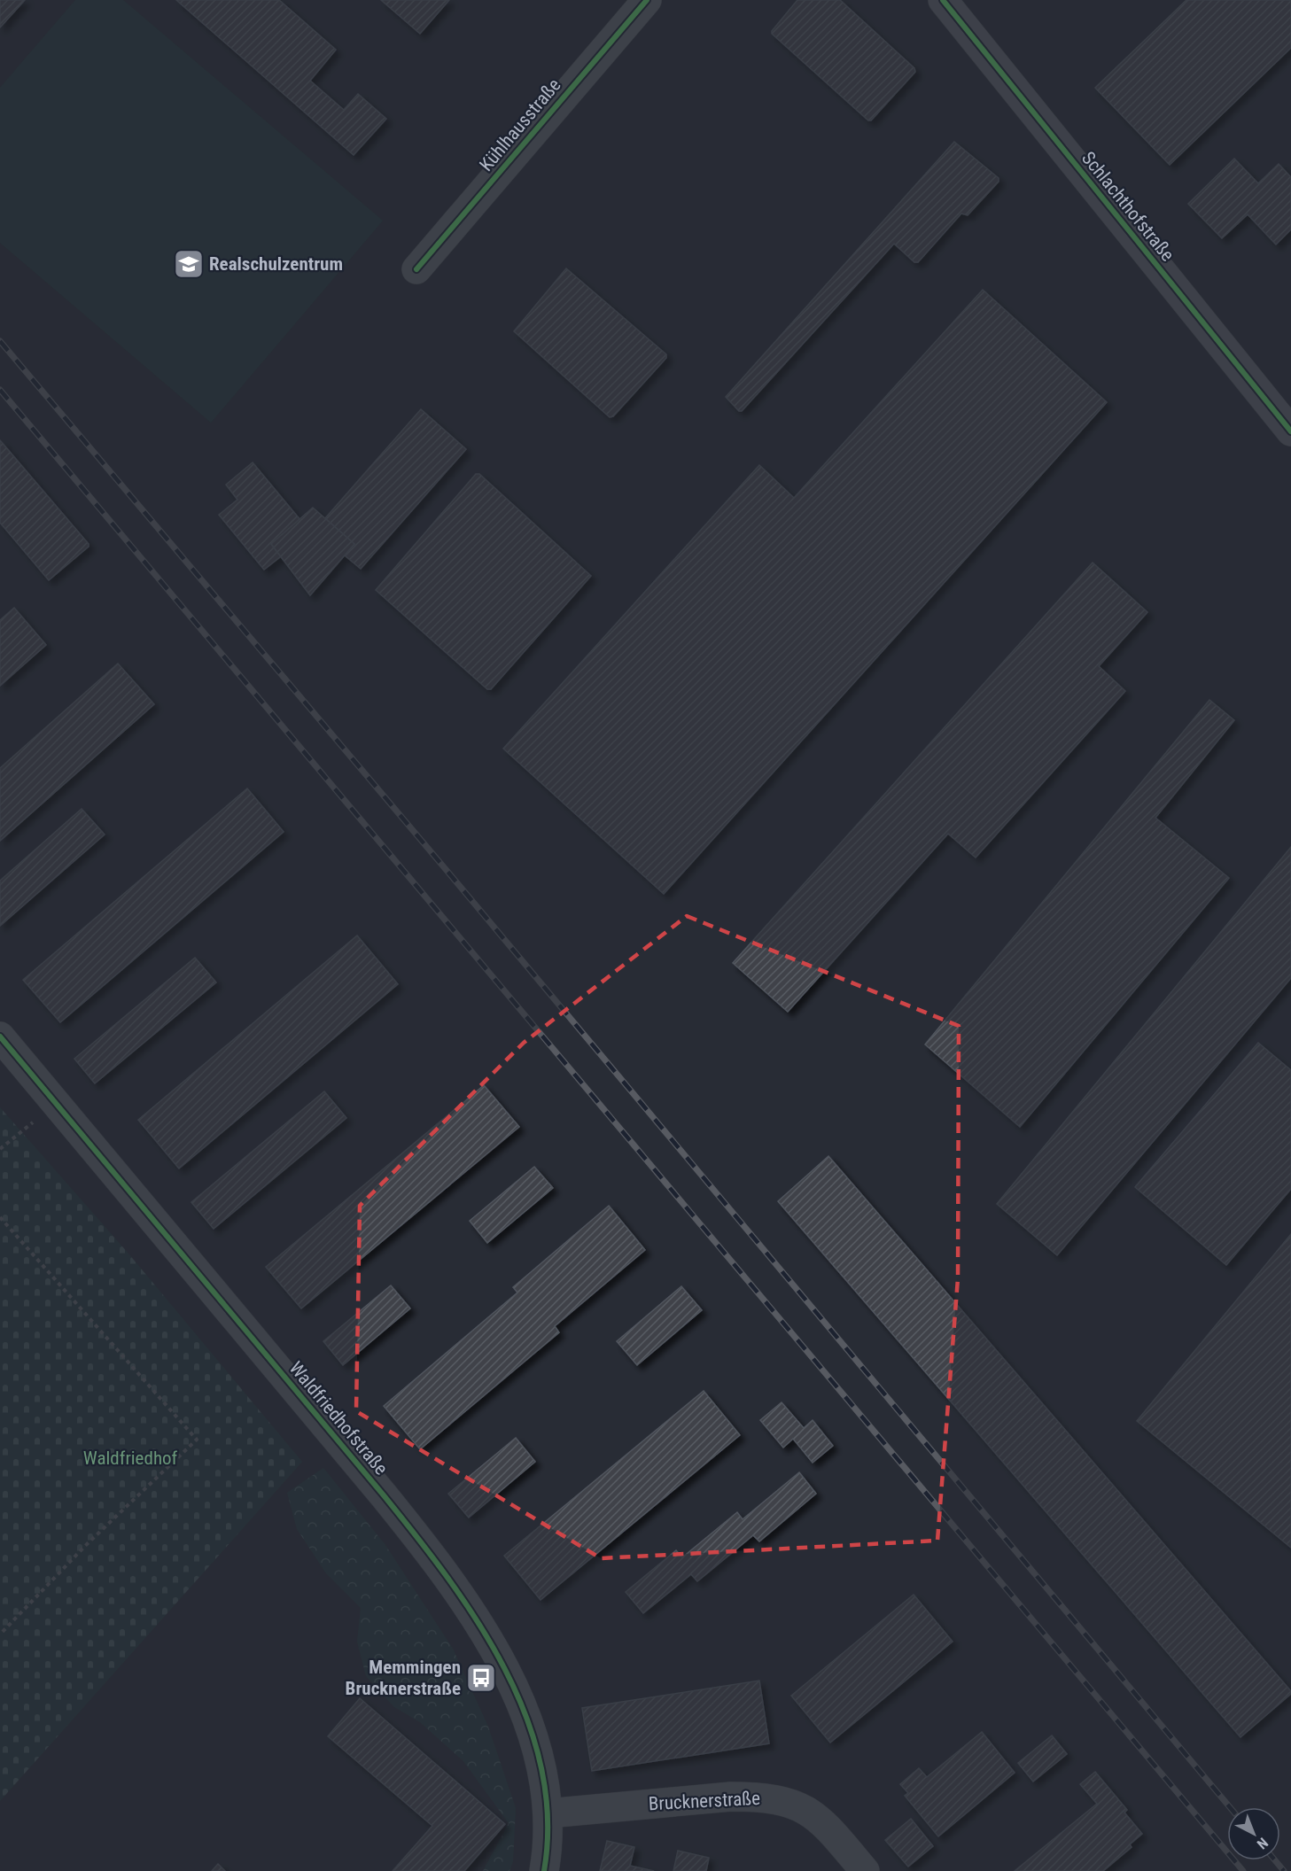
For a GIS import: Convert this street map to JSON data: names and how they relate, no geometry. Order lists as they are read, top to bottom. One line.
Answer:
{"streets":{"street":["Kühlhausstraße","Schlachthofstraße","Waldfriedhofstraße","Brucknerstraße"]},"crossings":[["Waldfriedhofstraße","Brucknerstraße"]],"parks":["Waldfriedhof"],"places":{"school or university":["Realschulzentrum"],"bus stop":["Memmingen Brucknerstraße"]},"north":"bottom right"}
